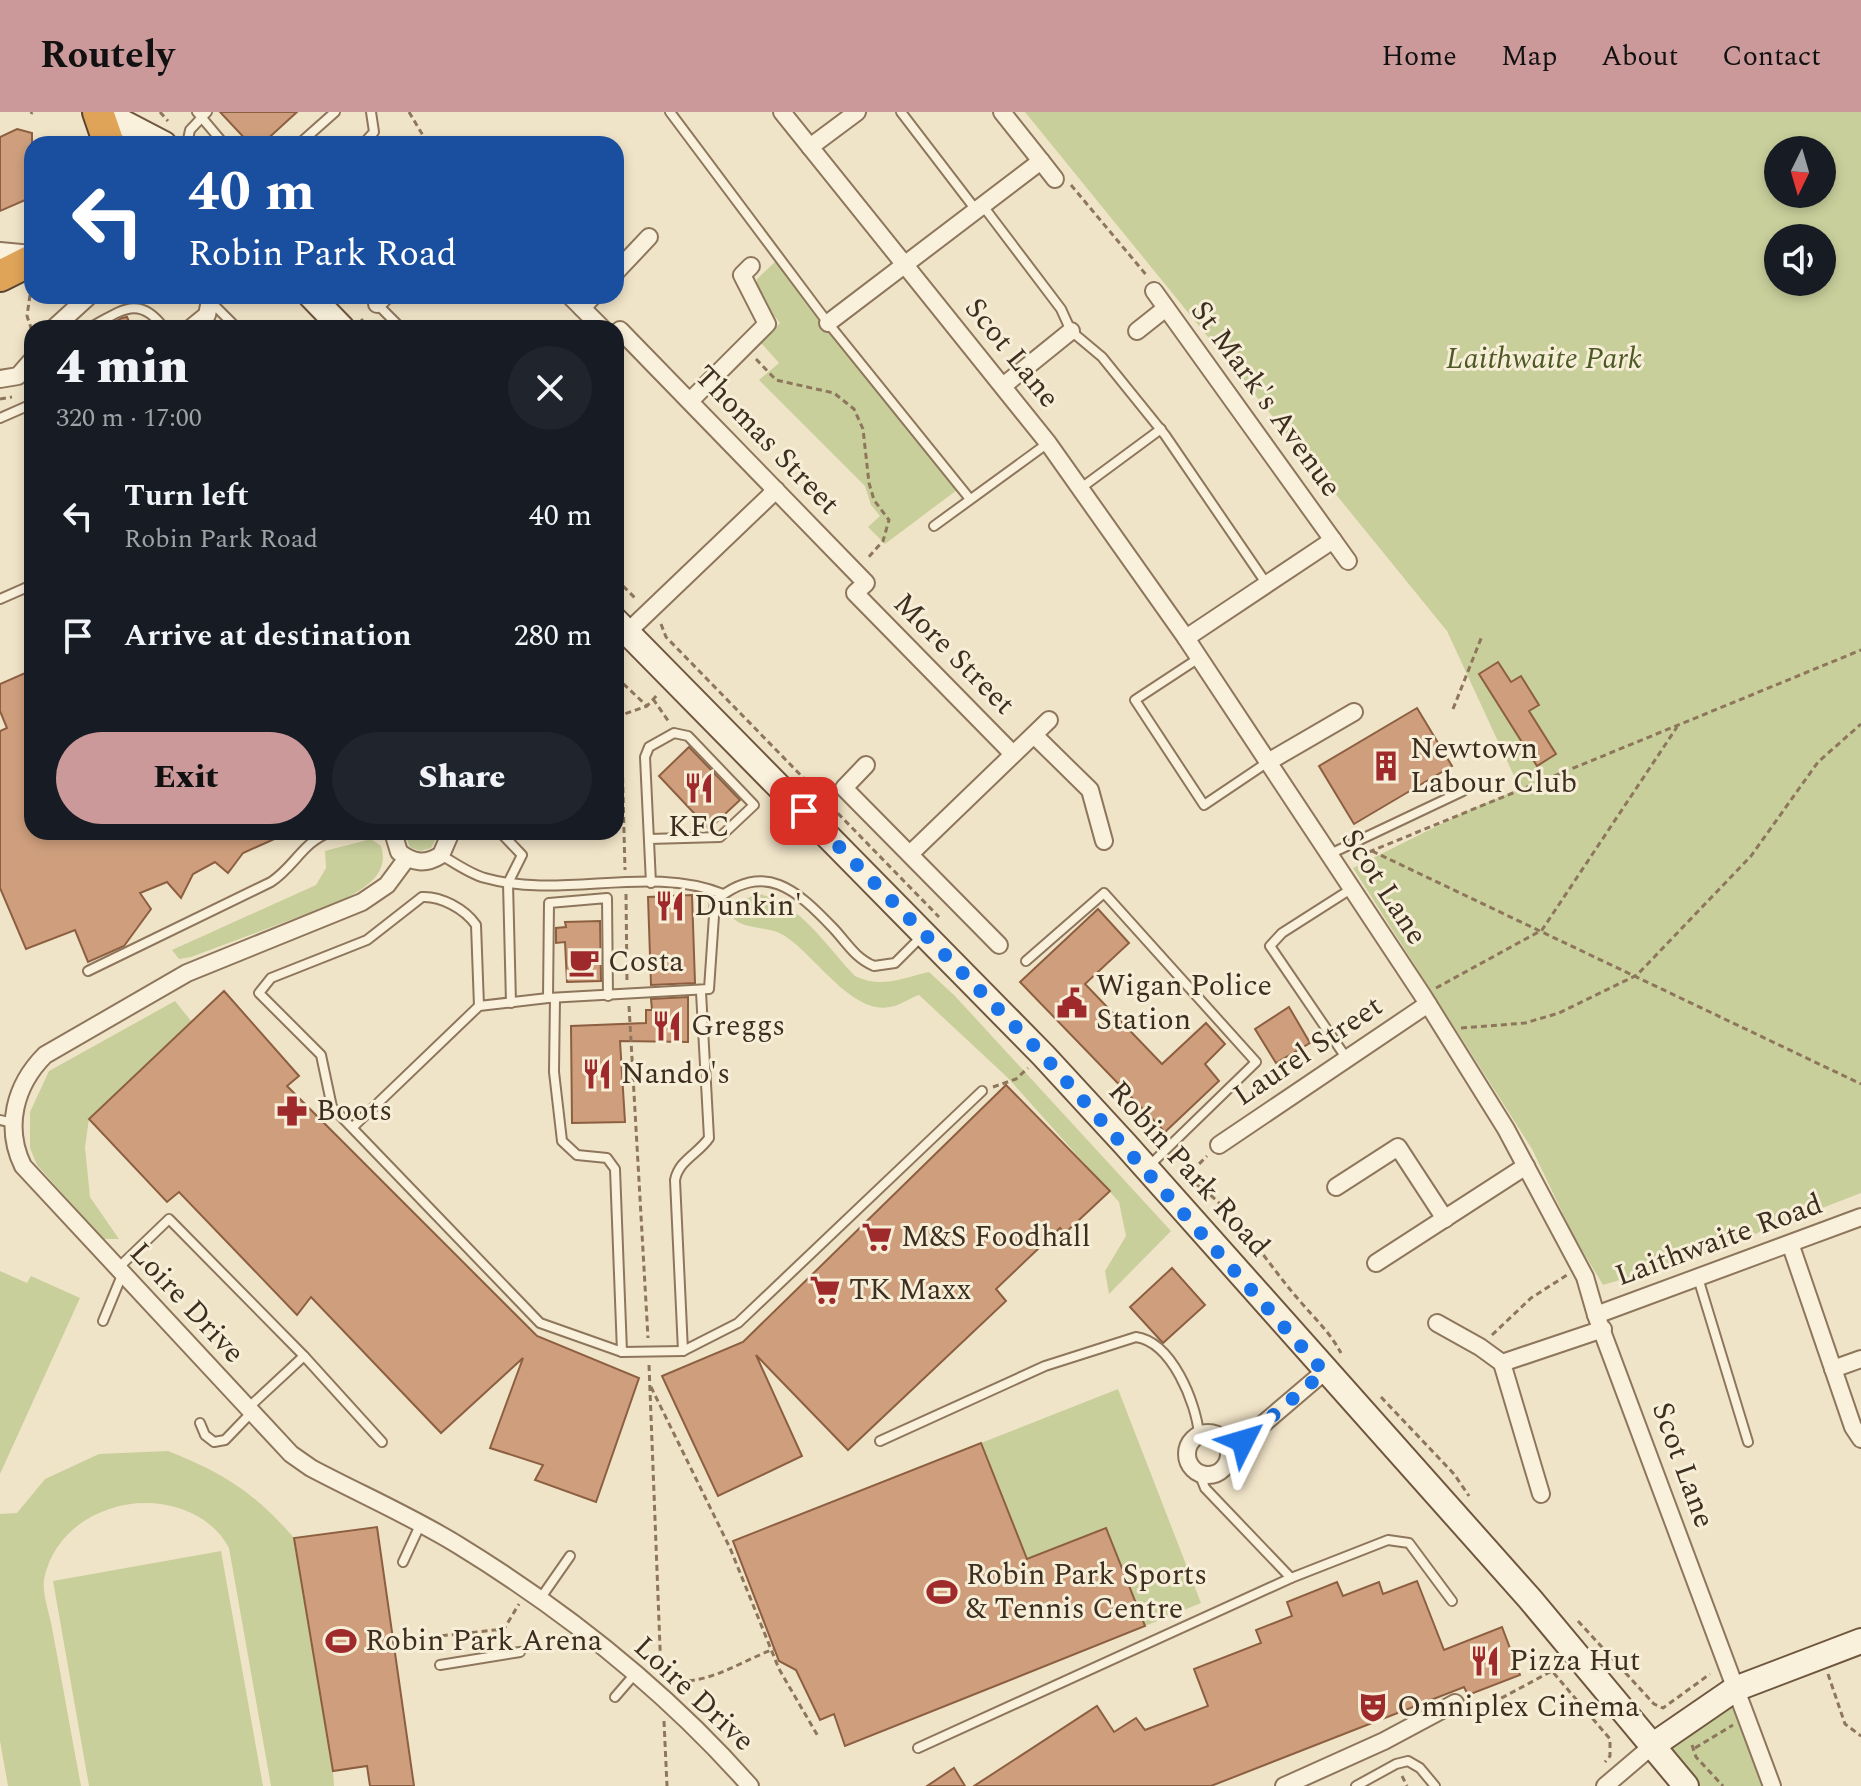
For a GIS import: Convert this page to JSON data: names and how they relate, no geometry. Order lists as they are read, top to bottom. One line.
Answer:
{"streets":{"street":["Scot Lane","St Mark's Avenue","Thomas Street","More Street","Laurel Street","Robin Park Road","Laithwaite Road","Loire Drive"]},"crossings":[["Scot Lane","St Mark's Avenue"],["Scot Lane","Laurel Street"],["Scot Lane","Laithwaite Road"],["Thomas Street","More Street"]],"parks":["Laithwaite Park"],"places":{"building":["Newtown Labour Club"],"restaurant":["KFC","Dunkin'","Greggs","Nando's","Pizza Hut"],"cafe":["Costa"],"public building":["Wigan Police Station"],"pharmacy":["Boots"],"supermarket":["M&S Foodhall","TK Maxx"],"sports":["Robin Park Sports & Tennis Centre","Robin Park Arena"],"theatre":["Omniplex Cinema"]},"north":"bottom","page":{"header":"Routely","nav":["Home","Map","About","Contact"],"turn":["40 m","Robin Park Road"],"heading":["4 min","320 m · 17:00"],"list":[{"name":"Turn left","note":"Robin Park Road","value":"40 m"},{"name":"Arrive at destination","value":"280 m"}],"buttons":["Exit","Share"]}}
